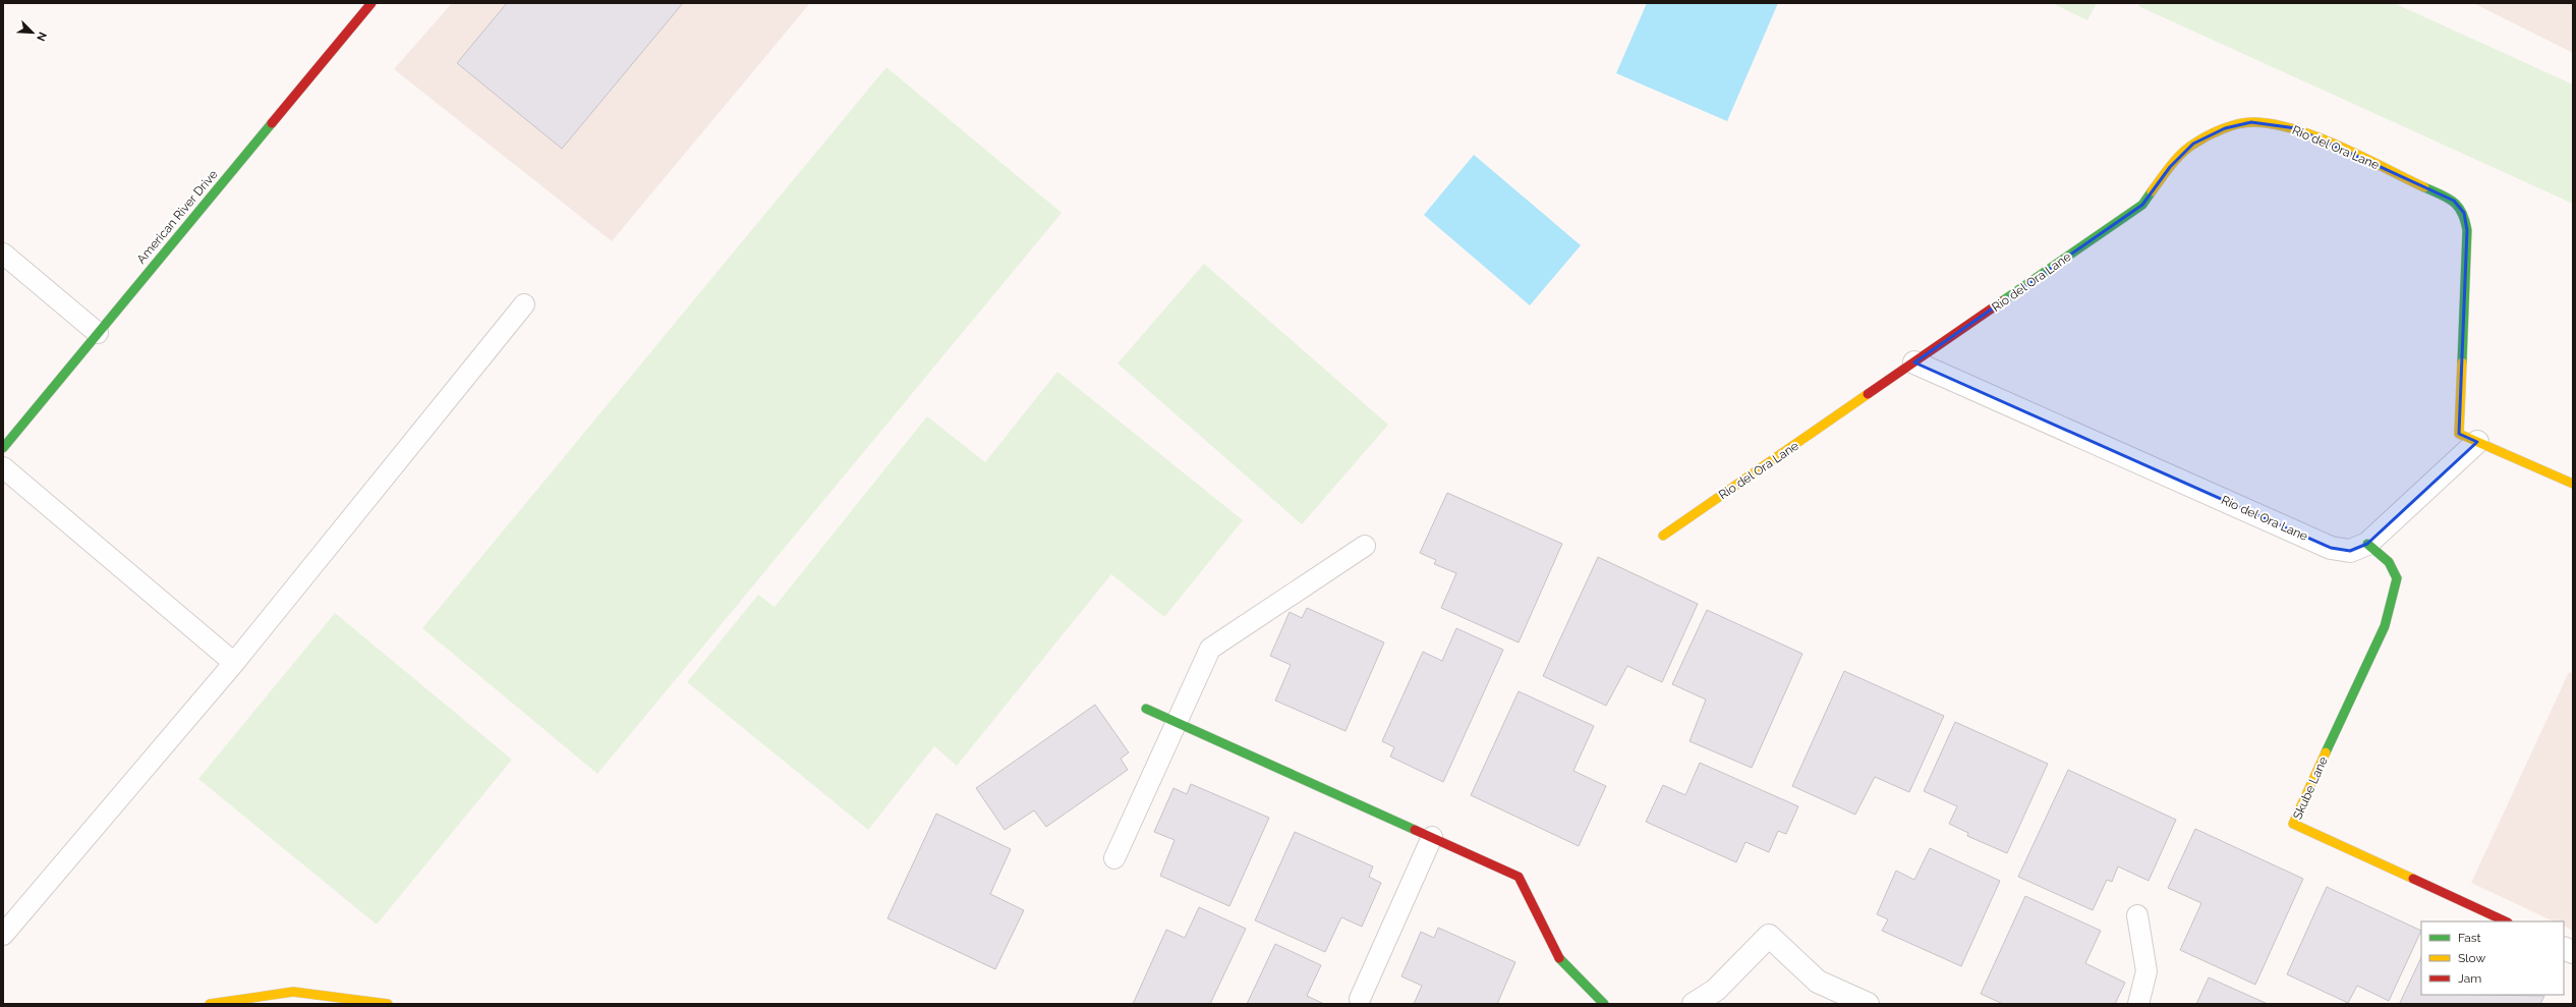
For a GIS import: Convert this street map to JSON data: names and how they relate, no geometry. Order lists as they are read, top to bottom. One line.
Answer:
{"streets":{"street":["Rio del Ora Lane","American River Drive","Skube Lane"]},"crossings":[["Rio del Ora Lane","Skube Lane"]],"legend":["Fast","Slow","Jam"],"north":"bottom right"}
